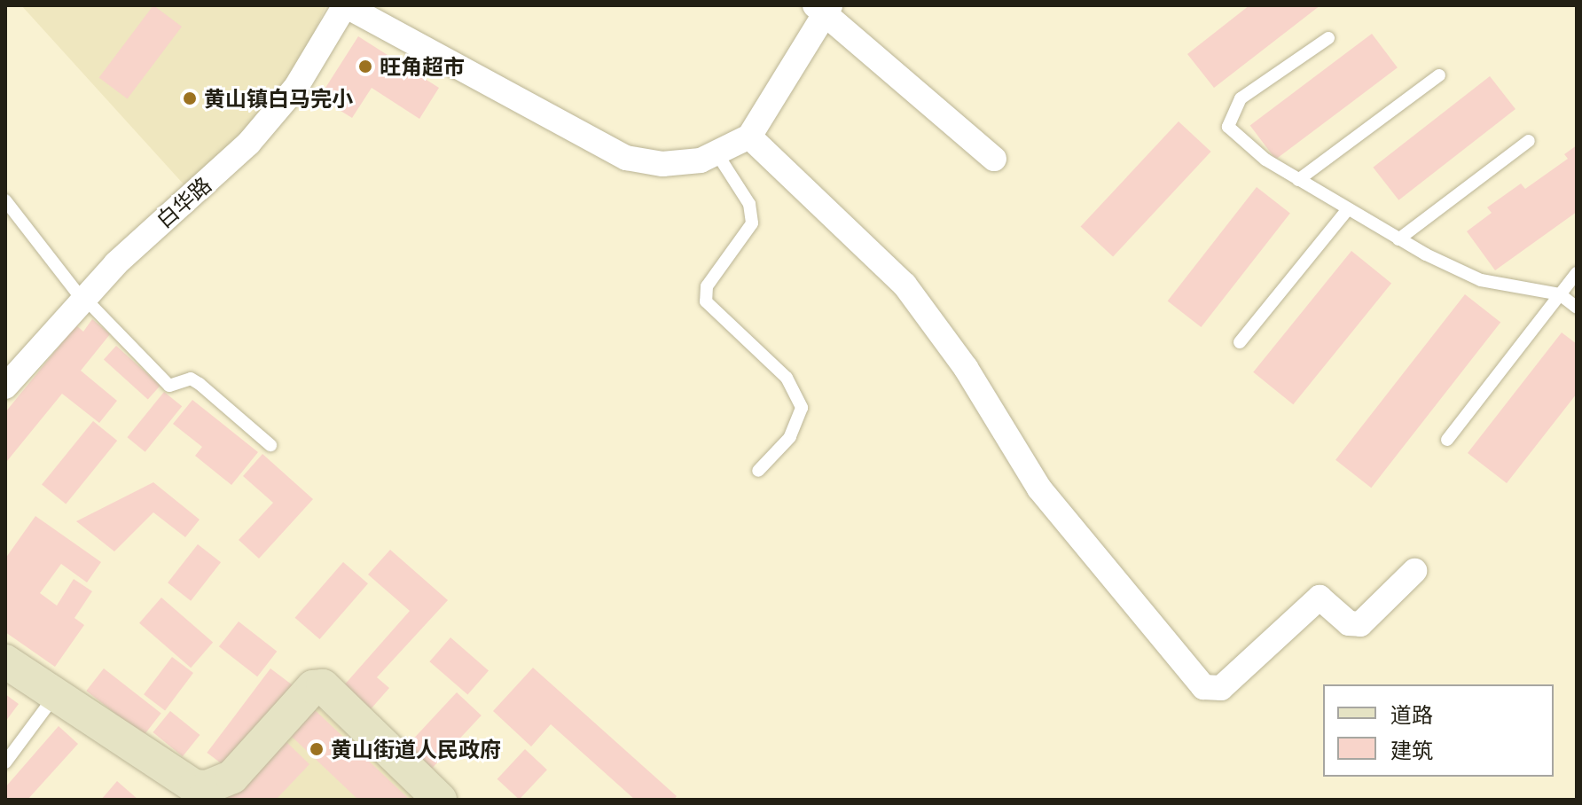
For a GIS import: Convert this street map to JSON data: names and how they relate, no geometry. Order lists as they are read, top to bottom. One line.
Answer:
{"streets":{"street":["白华路"]},"places":["旺角超市","黄山镇白马完小","黄山街道人民政府"],"legend":["道路","建筑"]}
